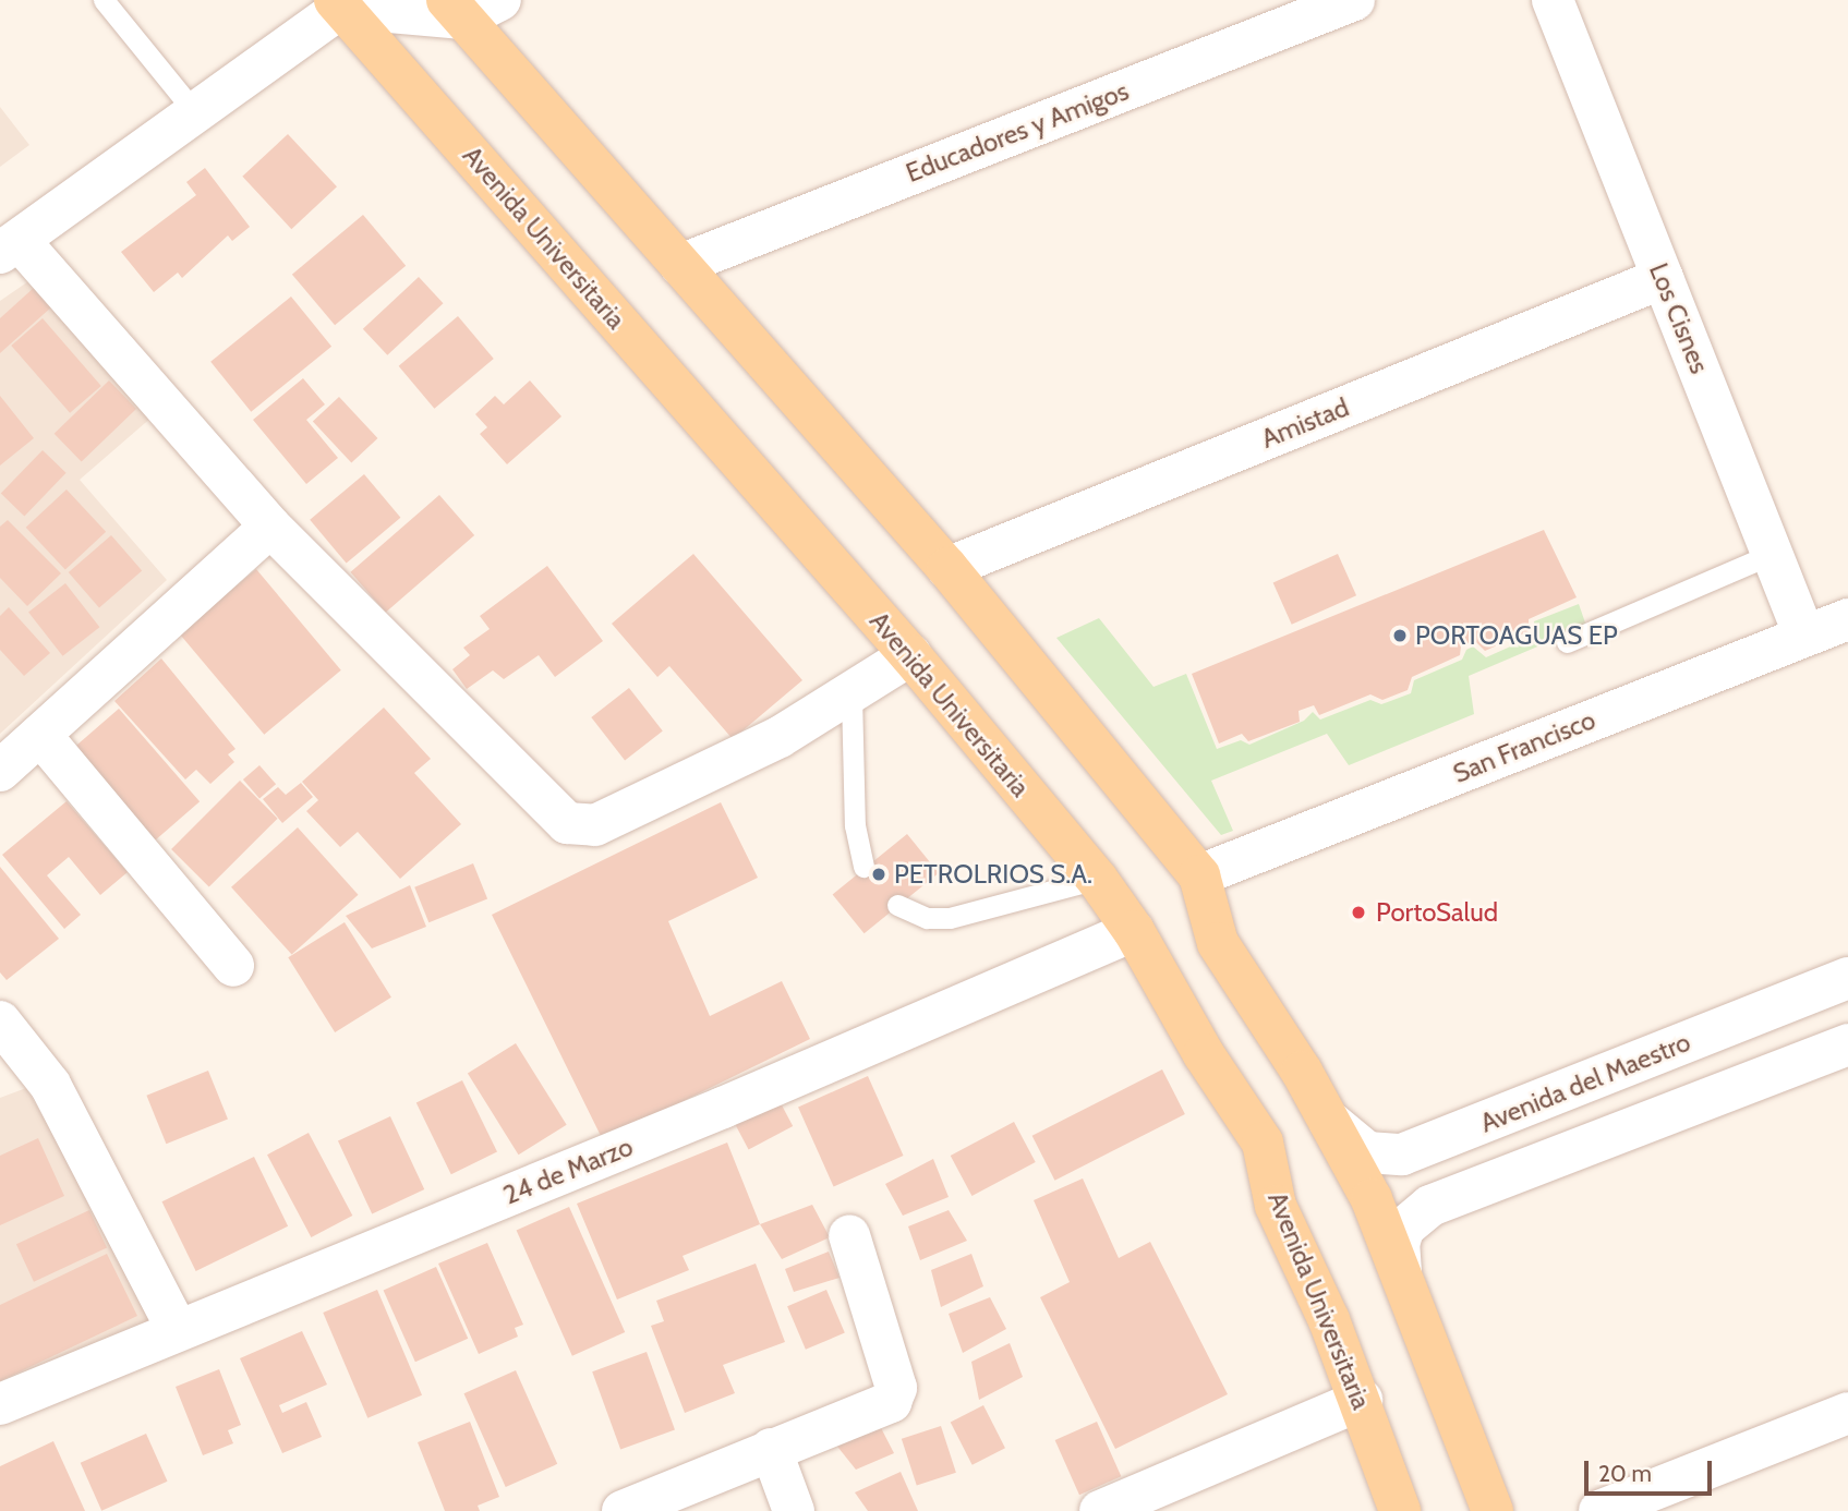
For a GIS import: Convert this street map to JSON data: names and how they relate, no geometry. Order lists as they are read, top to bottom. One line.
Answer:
{"streets":{"main road":["Avenida Universitaria"],"street":["Educadores y Amigos","Los Cisnes","Amistad","San Francisco","Avenida del Maestro","24 de Marzo"]},"crossings":[["Avenida Universitaria","24 de Marzo"],["Los Cisnes","Amistad"],["Los Cisnes","San Francisco"]],"places":["PORTOAGUAS EP","PETROLRIOS S.A.","PortoSalud"],"scale_bar":"20 m"}
